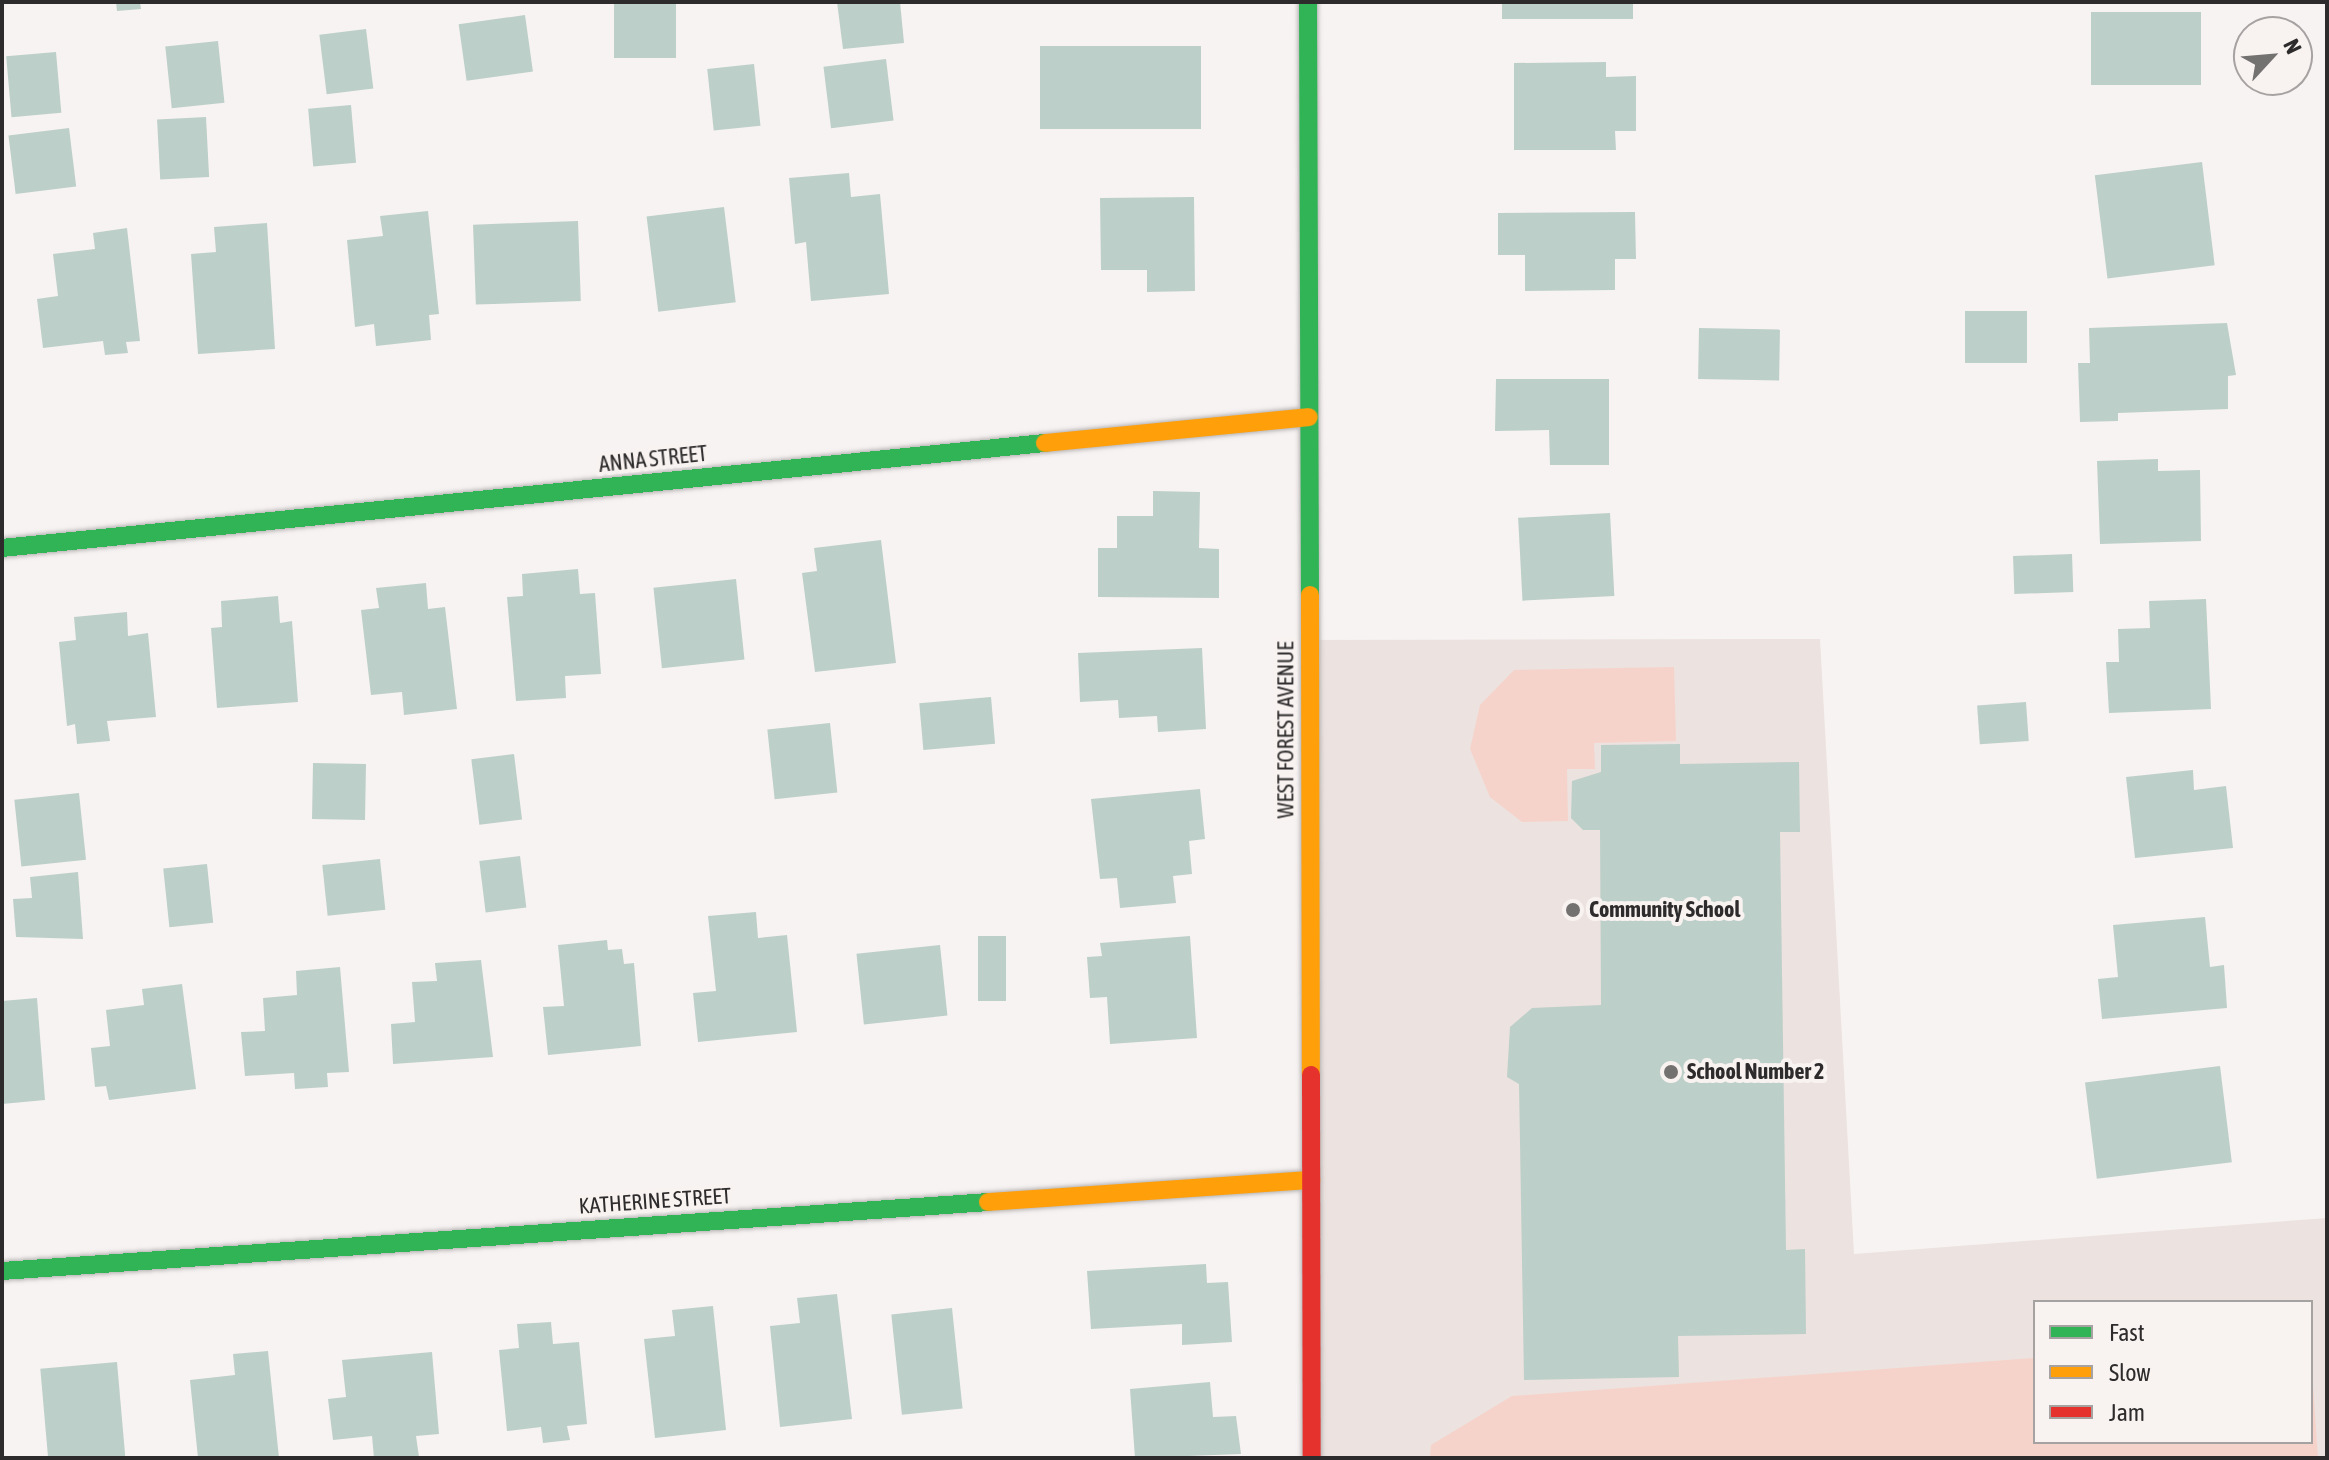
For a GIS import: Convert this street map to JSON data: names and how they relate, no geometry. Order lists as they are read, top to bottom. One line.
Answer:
{"streets":{"street":["ANNA STREET","WEST FOREST AVENUE","KATHERINE STREET"]},"crossings":[["ANNA STREET","WEST FOREST AVENUE"],["WEST FOREST AVENUE","KATHERINE STREET"]],"places":["Community School","School Number 2"],"legend":["Fast","Slow","Jam"],"north":"top right"}
